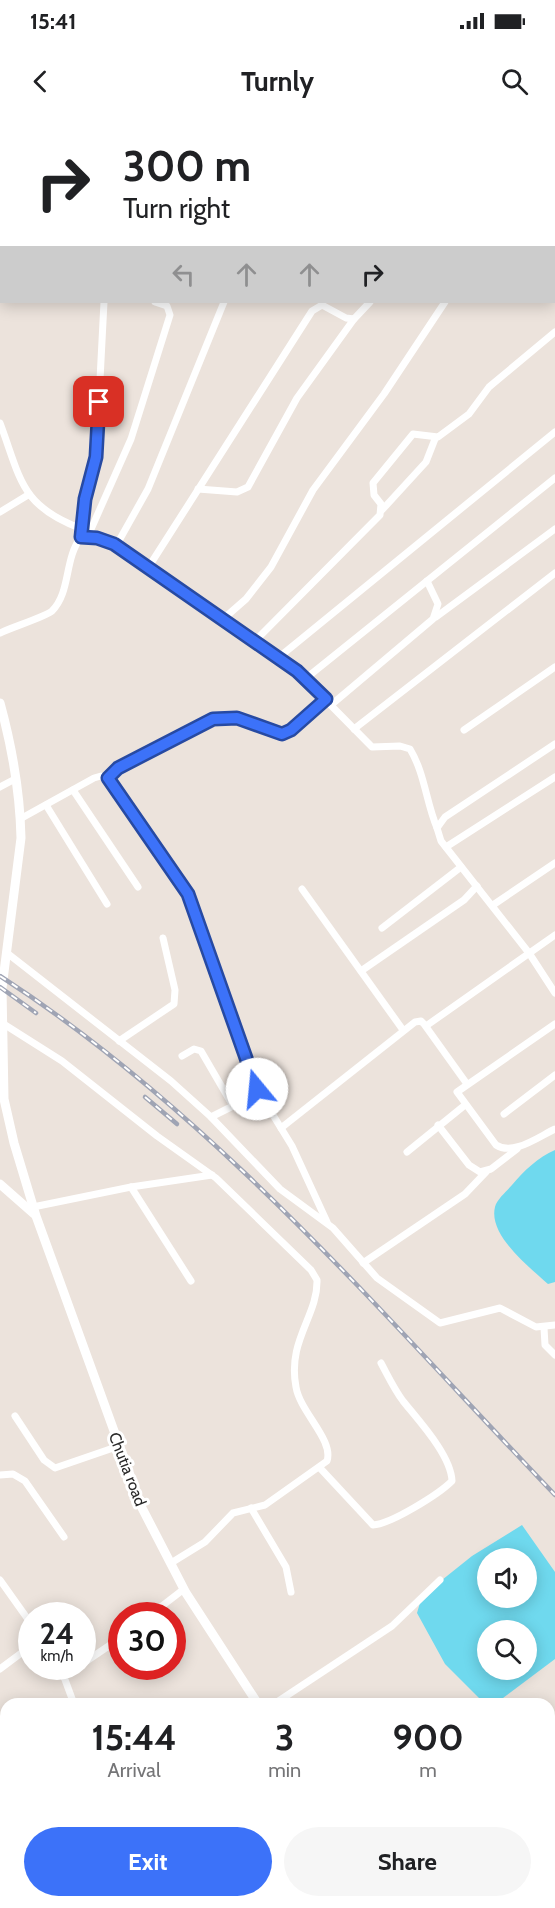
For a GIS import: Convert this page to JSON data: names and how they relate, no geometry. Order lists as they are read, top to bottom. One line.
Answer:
{"streets":{"street":["Chutia road"]},"page":{"status":"15:41","header":"Turnly","turn":["300 m","Turn right"],"speed":"24 km/h","limit":"30","eta":["15:44","Arrival","3","min","900","m"],"buttons":["Exit","Share"]}}
